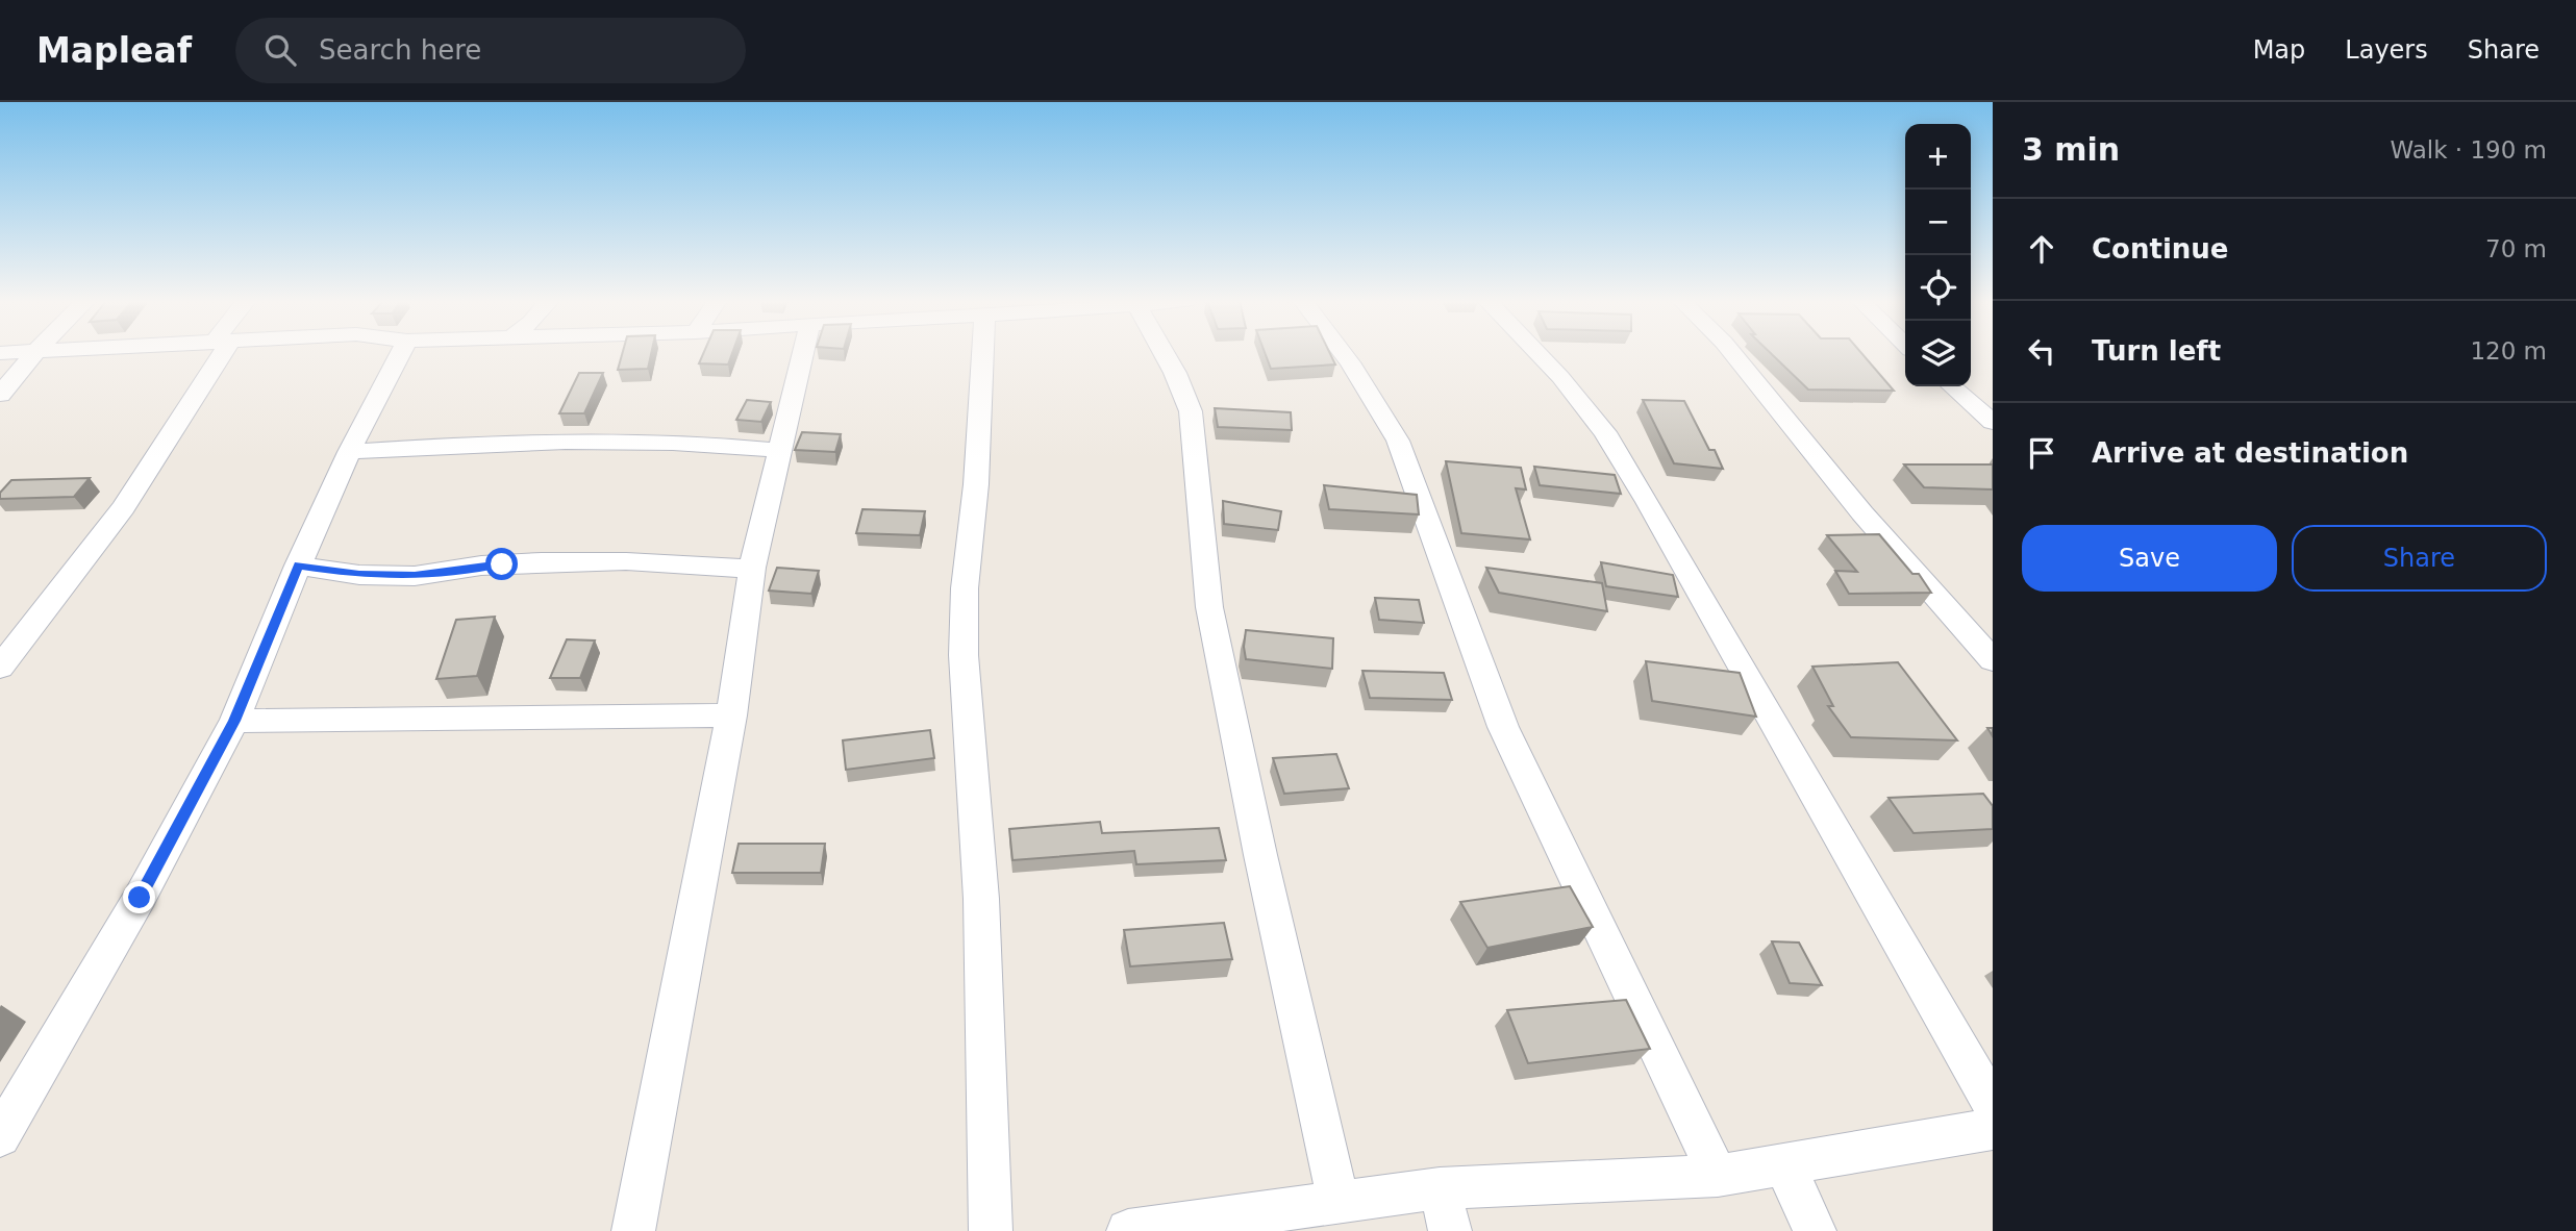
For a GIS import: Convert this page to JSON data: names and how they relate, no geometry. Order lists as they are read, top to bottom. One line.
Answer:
{"page":{"header":"Mapleaf","search":"Search here","nav":["Map","Layers","Share"],"heading":["3 min","Walk · 190 m"],"map_buttons":["+","−"],"list":[["Continue","70 m"],["Turn left","120 m"],"Arrive at destination"],"buttons":["Save","Share"]}}
